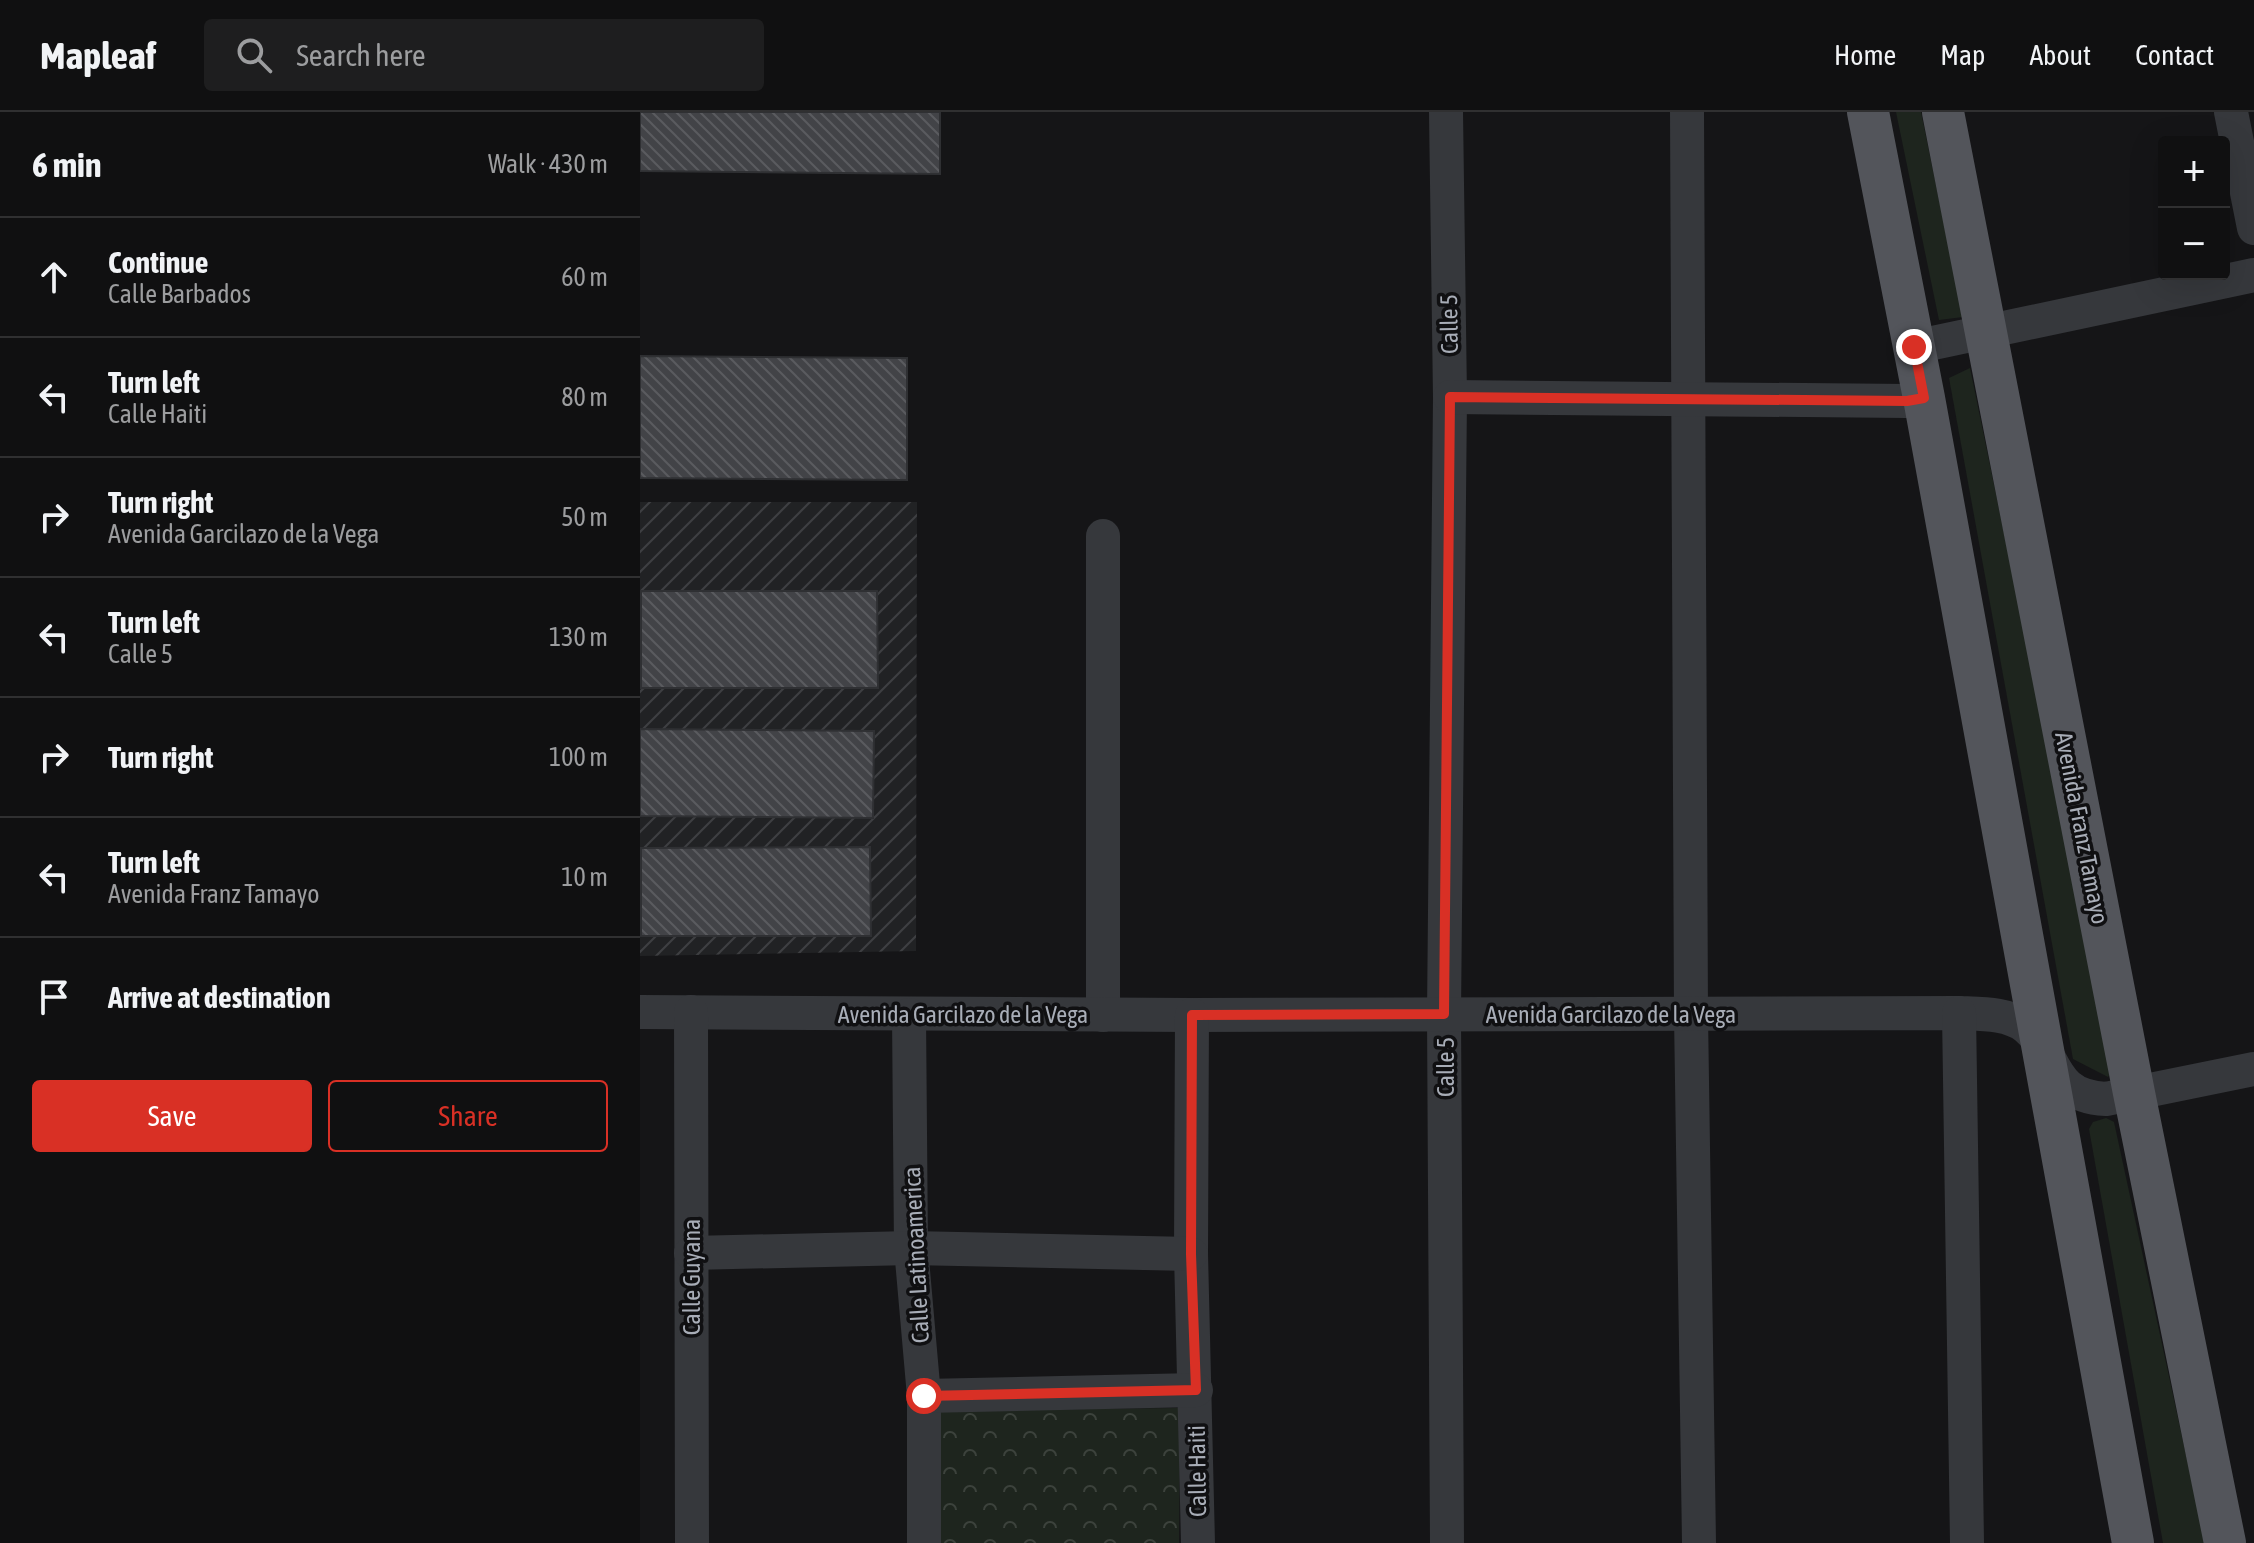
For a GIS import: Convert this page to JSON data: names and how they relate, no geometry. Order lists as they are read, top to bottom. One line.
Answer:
{"streets":{"main road":["Avenida Franz Tamayo"],"street":["Calle 5","Avenida Garcilazo de la Vega","Calle Latinoamerica","Calle Guyana","Calle Haiti"]},"crossings":[["Calle 5","Avenida Garcilazo de la Vega"],["Avenida Franz Tamayo","Avenida Garcilazo de la Vega"],["Avenida Garcilazo de la Vega","Calle Latinoamerica"],["Avenida Garcilazo de la Vega","Calle Guyana"],["Avenida Garcilazo de la Vega","Calle Haiti"]],"page":{"header":"Mapleaf","search":"Search here","nav":["Home","Map","About","Contact"],"heading":["6 min","Walk · 430 m"],"map_buttons":["+","−"],"list":[["Continue","Calle Barbados","60 m"],["Turn left","Calle Haiti","80 m"],["Turn right","Avenida Garcilazo de la Vega","50 m"],["Turn left","Calle 5","130 m"],["Turn right","100 m"],["Turn left","Avenida Franz Tamayo","10 m"],"Arrive at destination"],"buttons":["Save","Share"]}}
